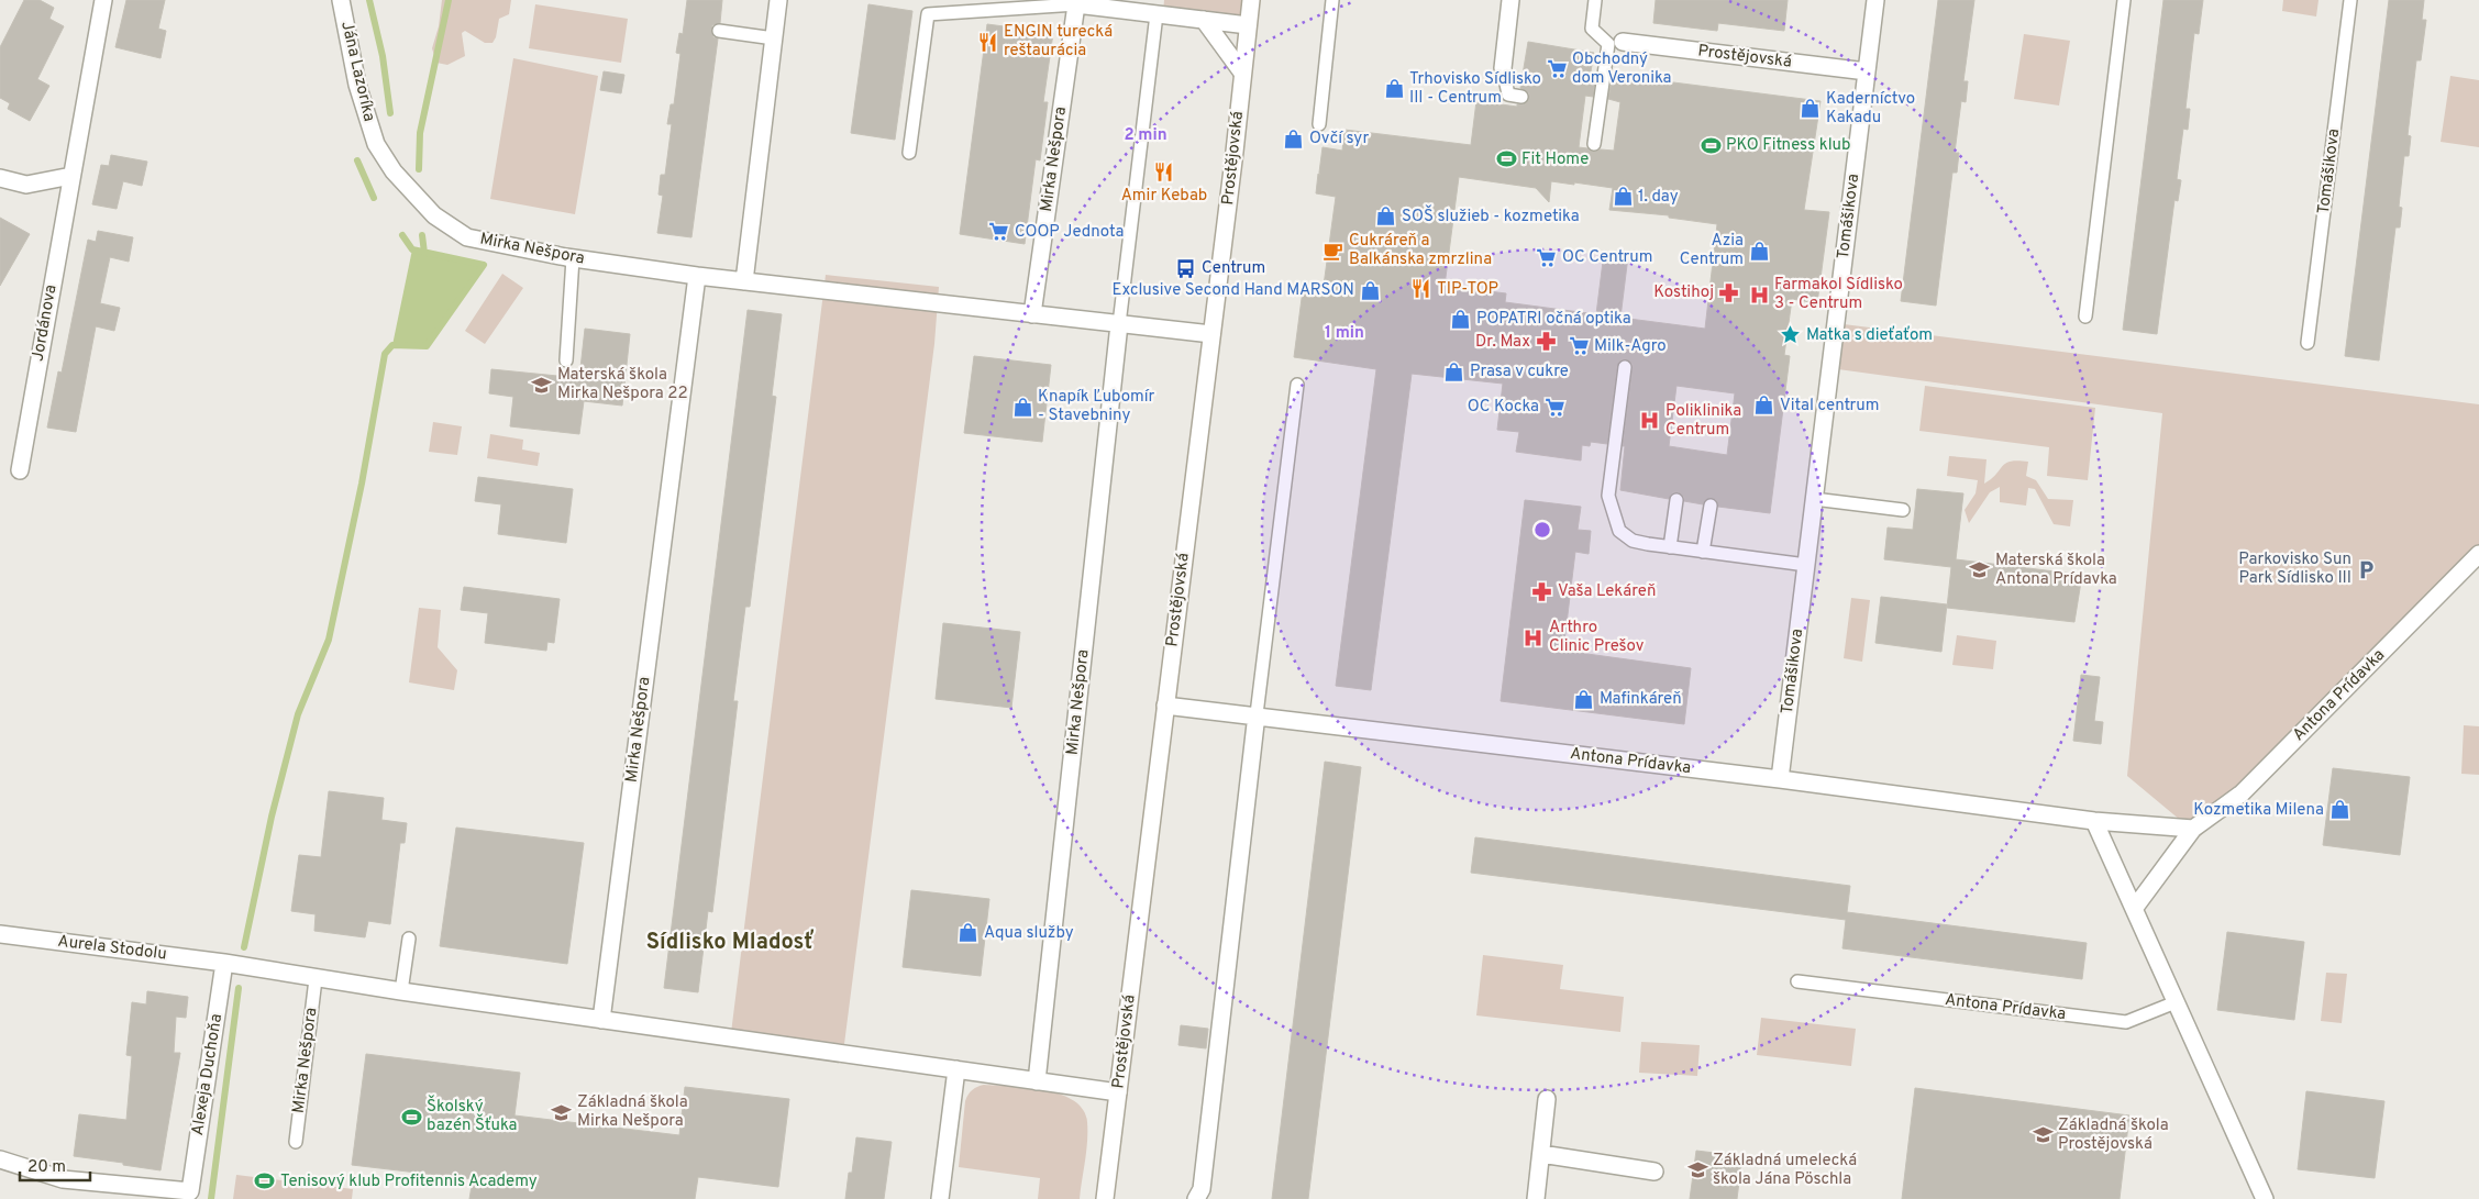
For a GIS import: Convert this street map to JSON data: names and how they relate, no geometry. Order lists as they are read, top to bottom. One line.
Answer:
{"streets":{"street":["Prostějovská","Jána Lazoríka","Mirka Nešpora","Tomášikova","Jordánova","Antona Prídavka","Aurela Stodolu","Alexeja Duchoňa"]},"crossings":[["Prostějovská","Mirka Nešpora"],["Prostějovská","Tomášikova"],["Prostějovská","Antona Prídavka"],["Jána Lazoríka","Mirka Nešpora"],["Tomášikova","Antona Prídavka"],["Aurela Stodolu","Alexeja Duchoňa"]],"districts":["Sídlisko Mladosť"],"places":{"restaurant":["ENGIN turecká reštaurácia","Amir Kebab","TIP-TOP"],"supermarket":["Obchodný dom Veronika","COOP Jednota","OC Centrum","Milk-Agro","OC Kocka"],"shop":["Trhovisko Sídlisko III - Centrum","Kaderníctvo Kakadu","Ovčí syr","1. day","SOŠ služieb - kozmetika","Azia Centrum","Exclusive Second Hand MARSON","POPATRI očná optika","Prasa v cukre","Vital centrum","Knapík Ľubomír - Stavebniny","Mafinkáreň","Kozmetika Milena","Aqua služby"],"sports":["PKO Fitness klub","Fit Home","Školský bazén Šťuka","Tenisový klub Profitennis Academy"],"cafe":["Cukráreň a Balkánska zmrzlina"],"bus stop":["Centrum"],"pharmacy":["Kostihoj","Dr. Max","Vaša Lekáreň"],"hospital":["Farmakol Sídlisko 3 - Centrum","Poliklinika Centrum","Arthro Clinic Prešov"],"place":["Matka s dieťaťom"],"school or university":["Materská škola Mirka Nešpora 22","Materská škola Antona Prídavka","Základná škola Mirka Nešpora","Základná škola Prostějovská","Základná umelecká škola Jána Pöschla"],"parking":["Parkovisko Sun Park Sídlisko III"]},"scale_bar":"20 m","rings":["2 min","1 min"]}
